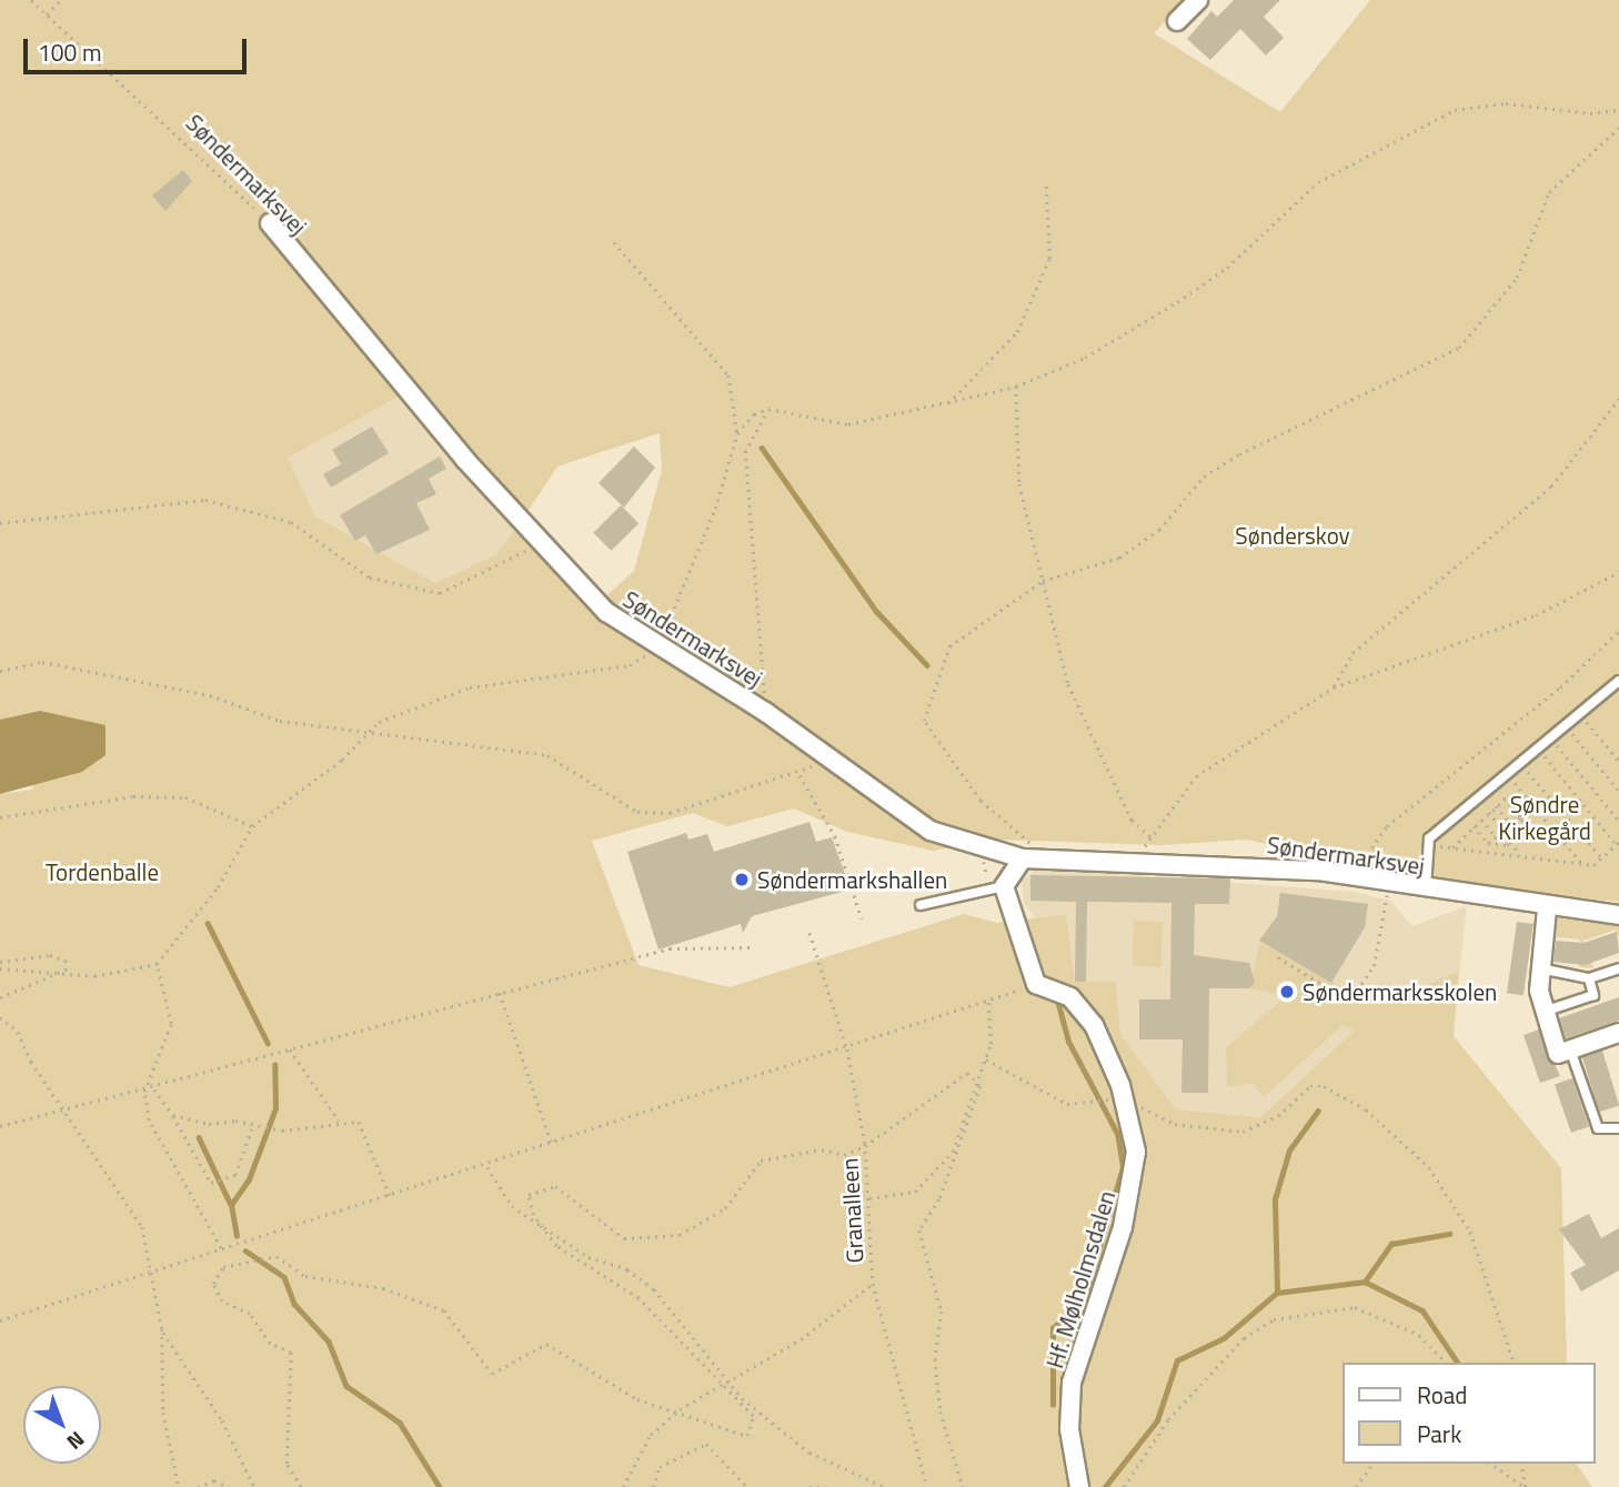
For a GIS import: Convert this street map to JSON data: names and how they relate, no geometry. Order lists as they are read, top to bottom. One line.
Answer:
{"streets":{"street":["Søndermarksvej","Hf. Mølholmsdalen"],"path":["Granalleen"]},"parks":["Sønderskov","Søndre Kirkegård","Tordenballe"],"places":["Søndermarkshallen","Søndermarksskolen"],"legend":["Road","Park"],"scale_bar":"100 m","north":"bottom right"}
